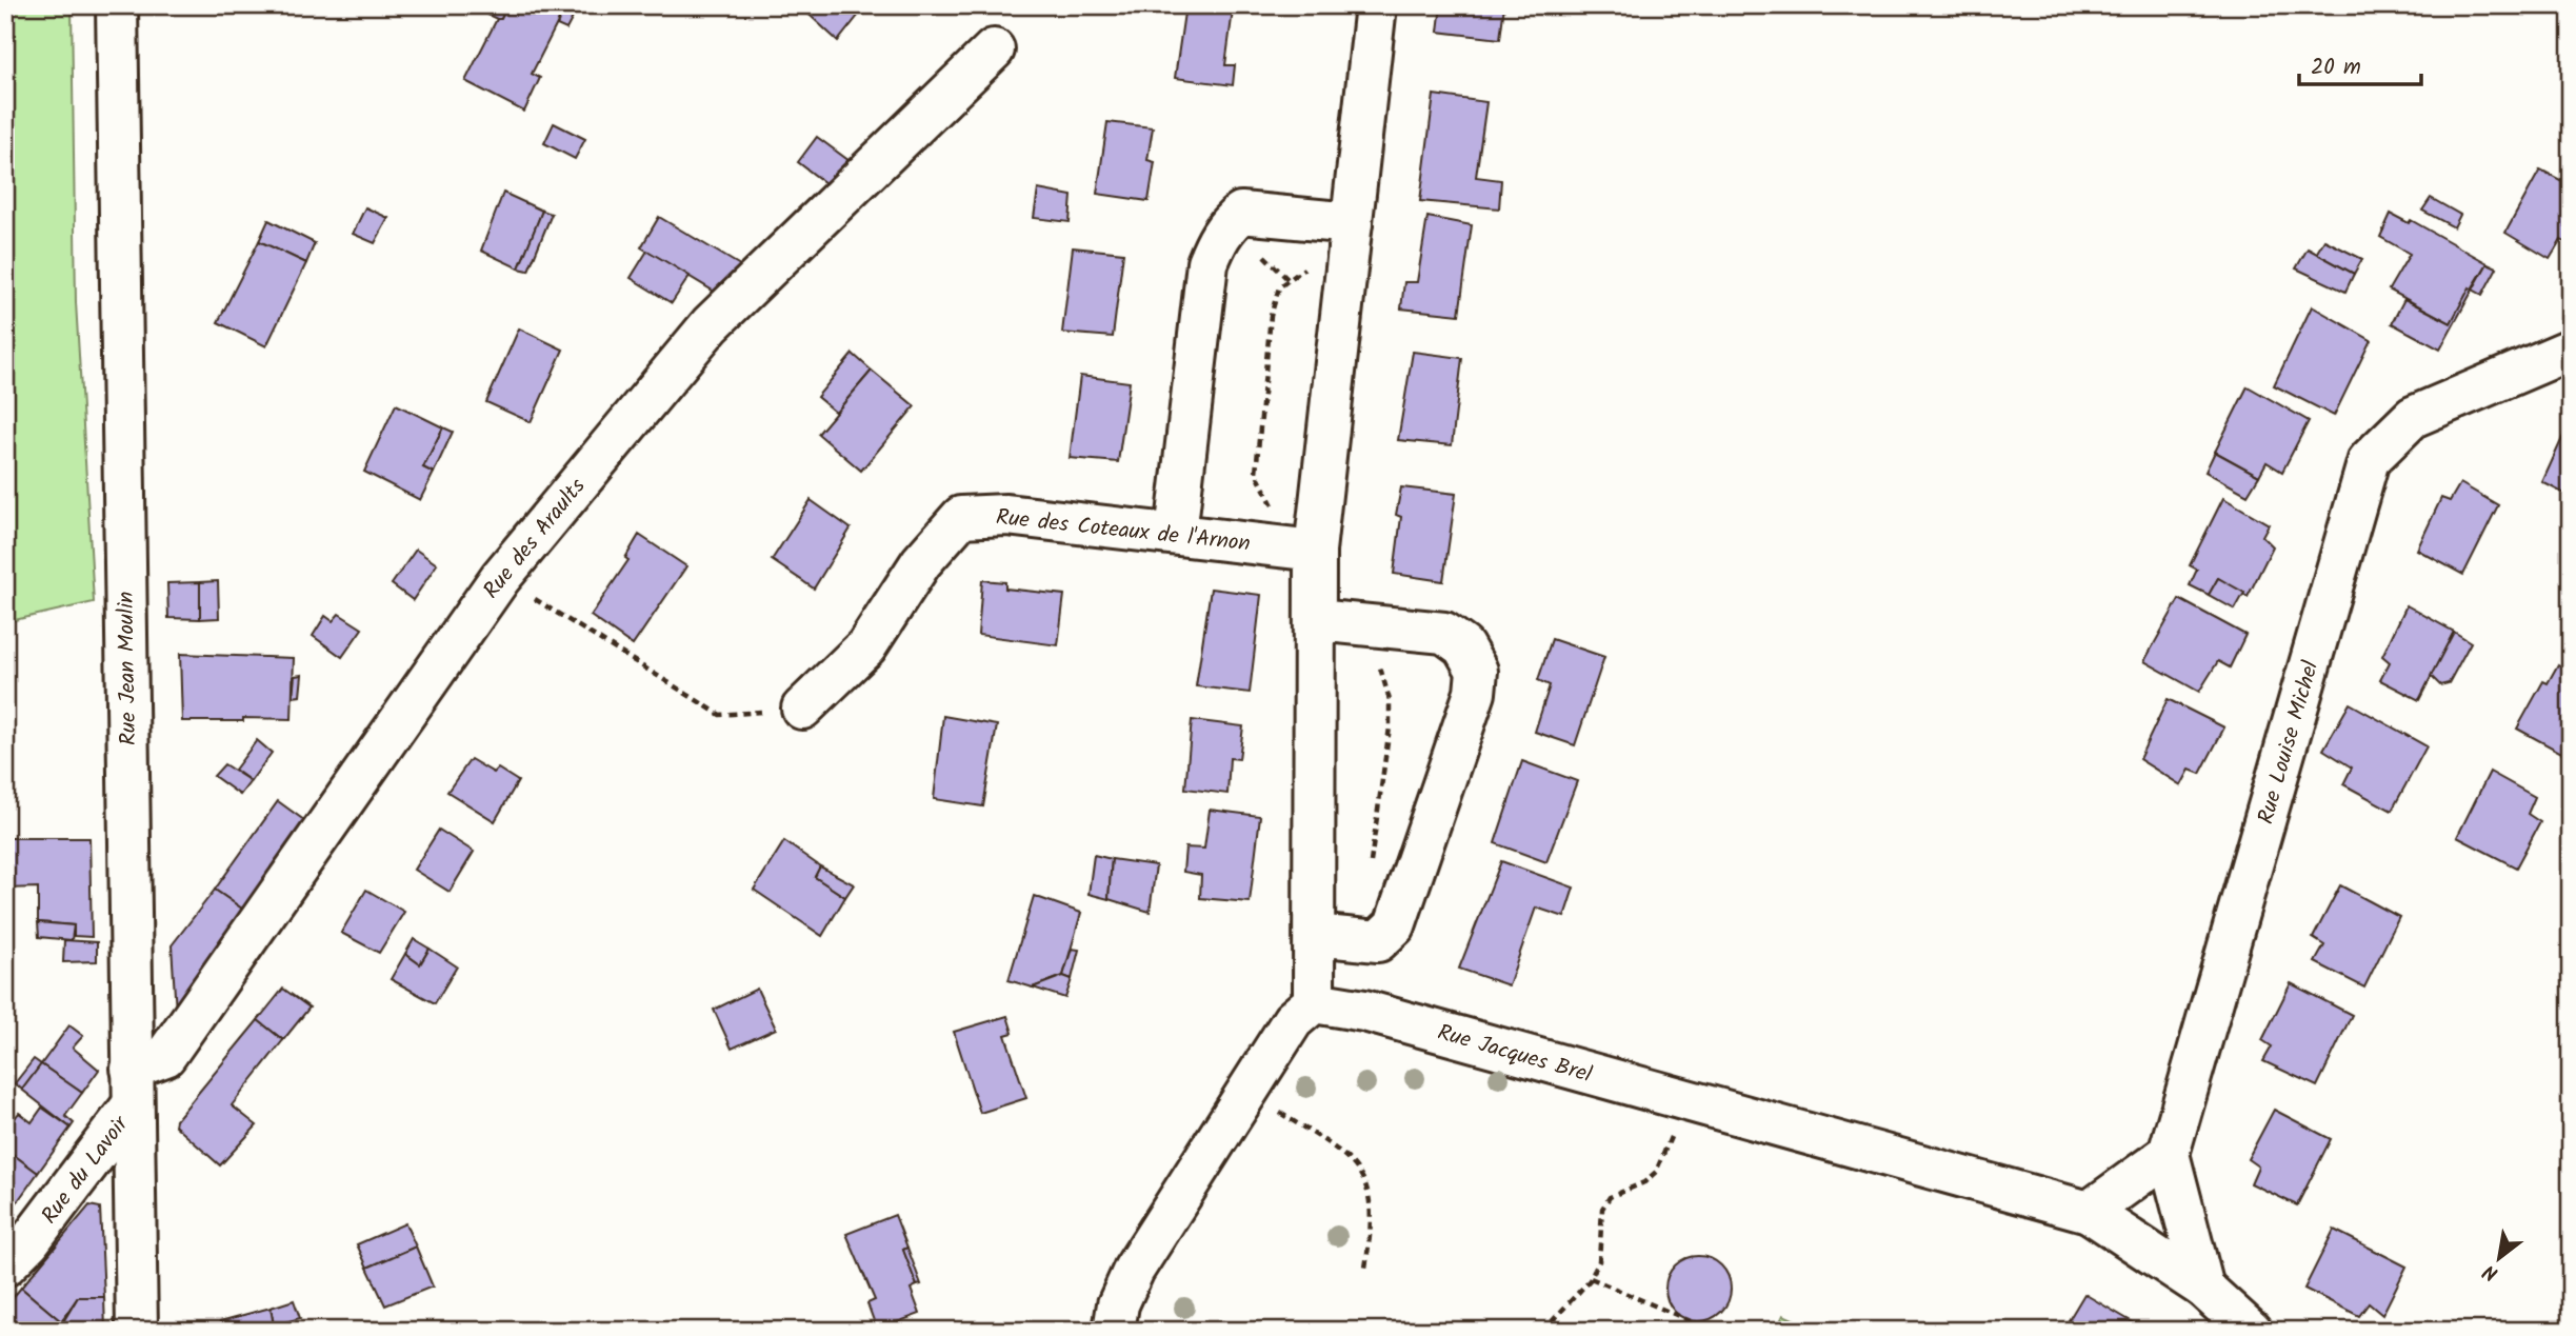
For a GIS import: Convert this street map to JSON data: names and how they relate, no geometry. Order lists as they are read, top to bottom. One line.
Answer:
{"streets":{"street":["Rue des Coteaux de l'Arnon","Rue des Araults","Rue Jean Moulin","Rue Louise Michel","Rue Jacques Brel","Rue du Lavoir"]},"crossings":[["Rue des Araults","Rue Jean Moulin"],["Rue des Araults","Rue du Lavoir"],["Rue Jean Moulin","Rue du Lavoir"]],"scale_bar":"20 m","north":"bottom left"}
